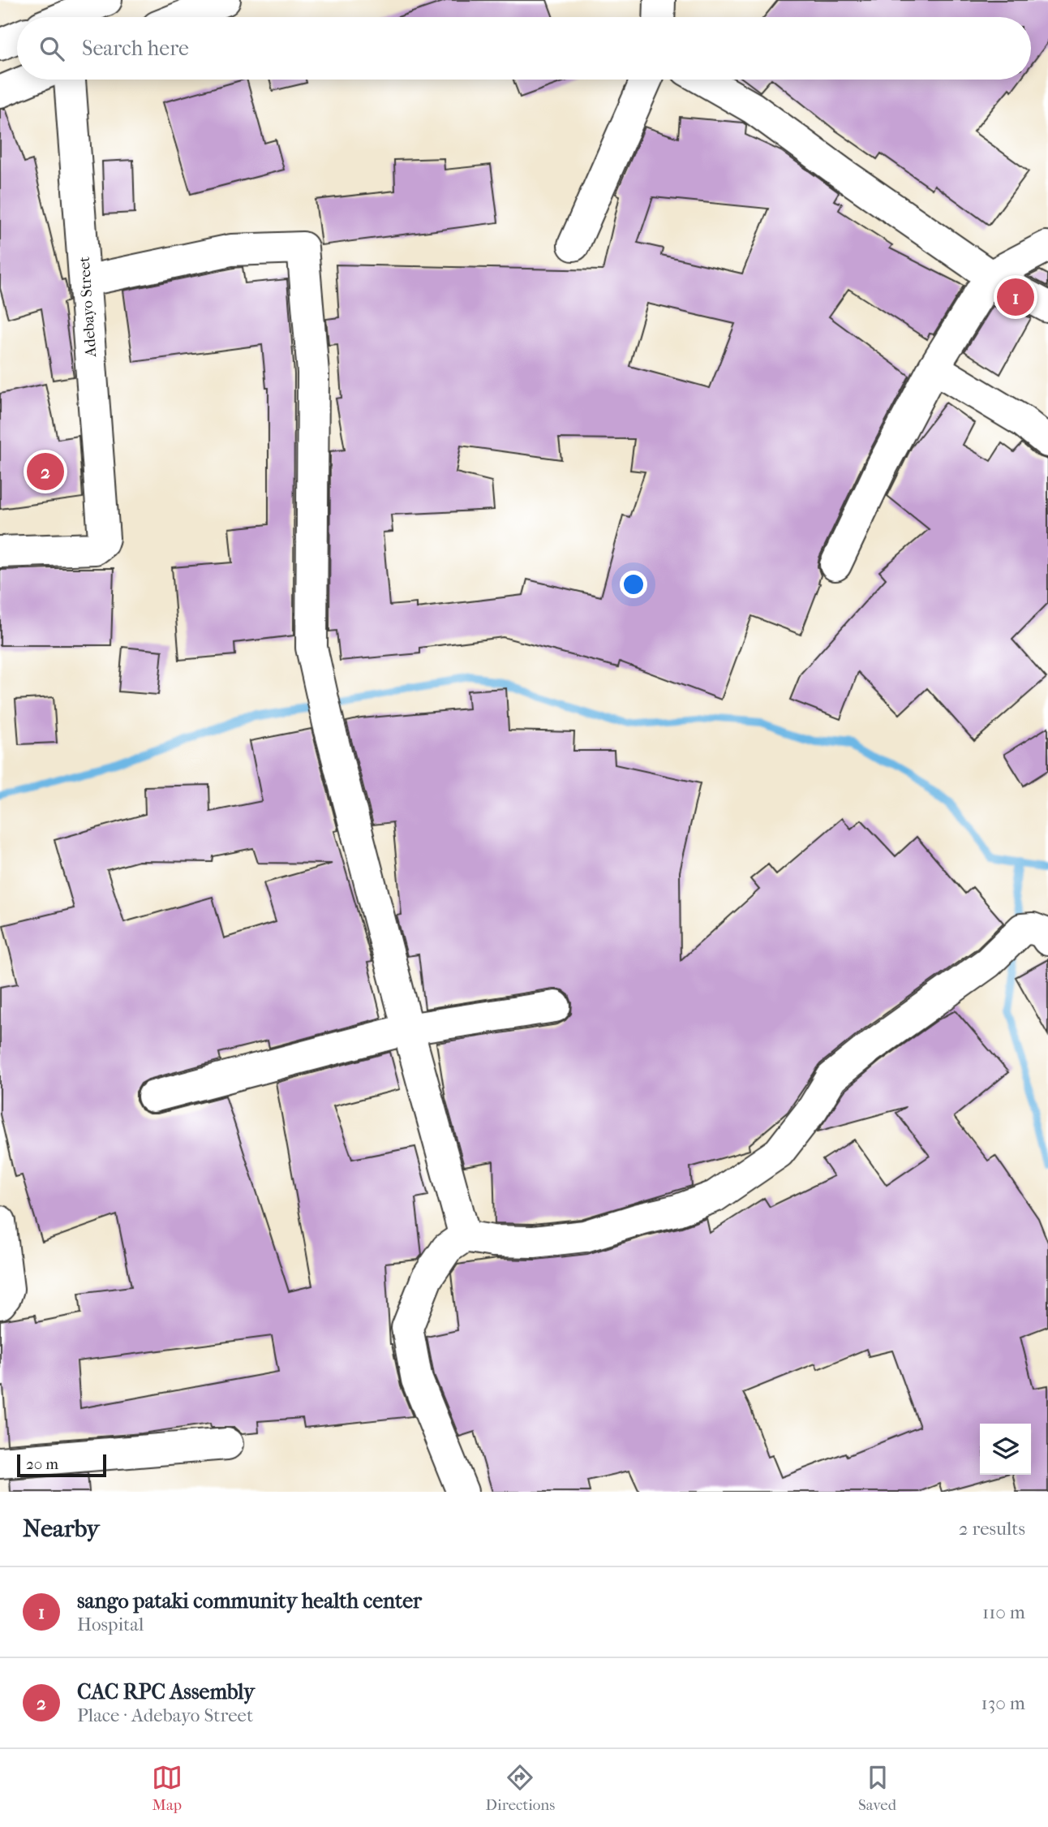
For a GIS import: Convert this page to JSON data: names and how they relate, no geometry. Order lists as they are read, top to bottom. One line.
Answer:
{"streets":{"street":["Adebayo Street"]},"scale_bar":"20 m","page":{"search":"Search here","pins":["1","2"],"scale":"20 m","heading":["Nearby","2 results"],"list":[{"mark":"1","name":"sango pataki community health center","note":"Hospital","value":"110 m"},{"mark":"2","name":"CAC RPC Assembly","note":"Place · Adebayo Street","value":"130 m"}],"nav":["Map","Directions","Saved"]}}
